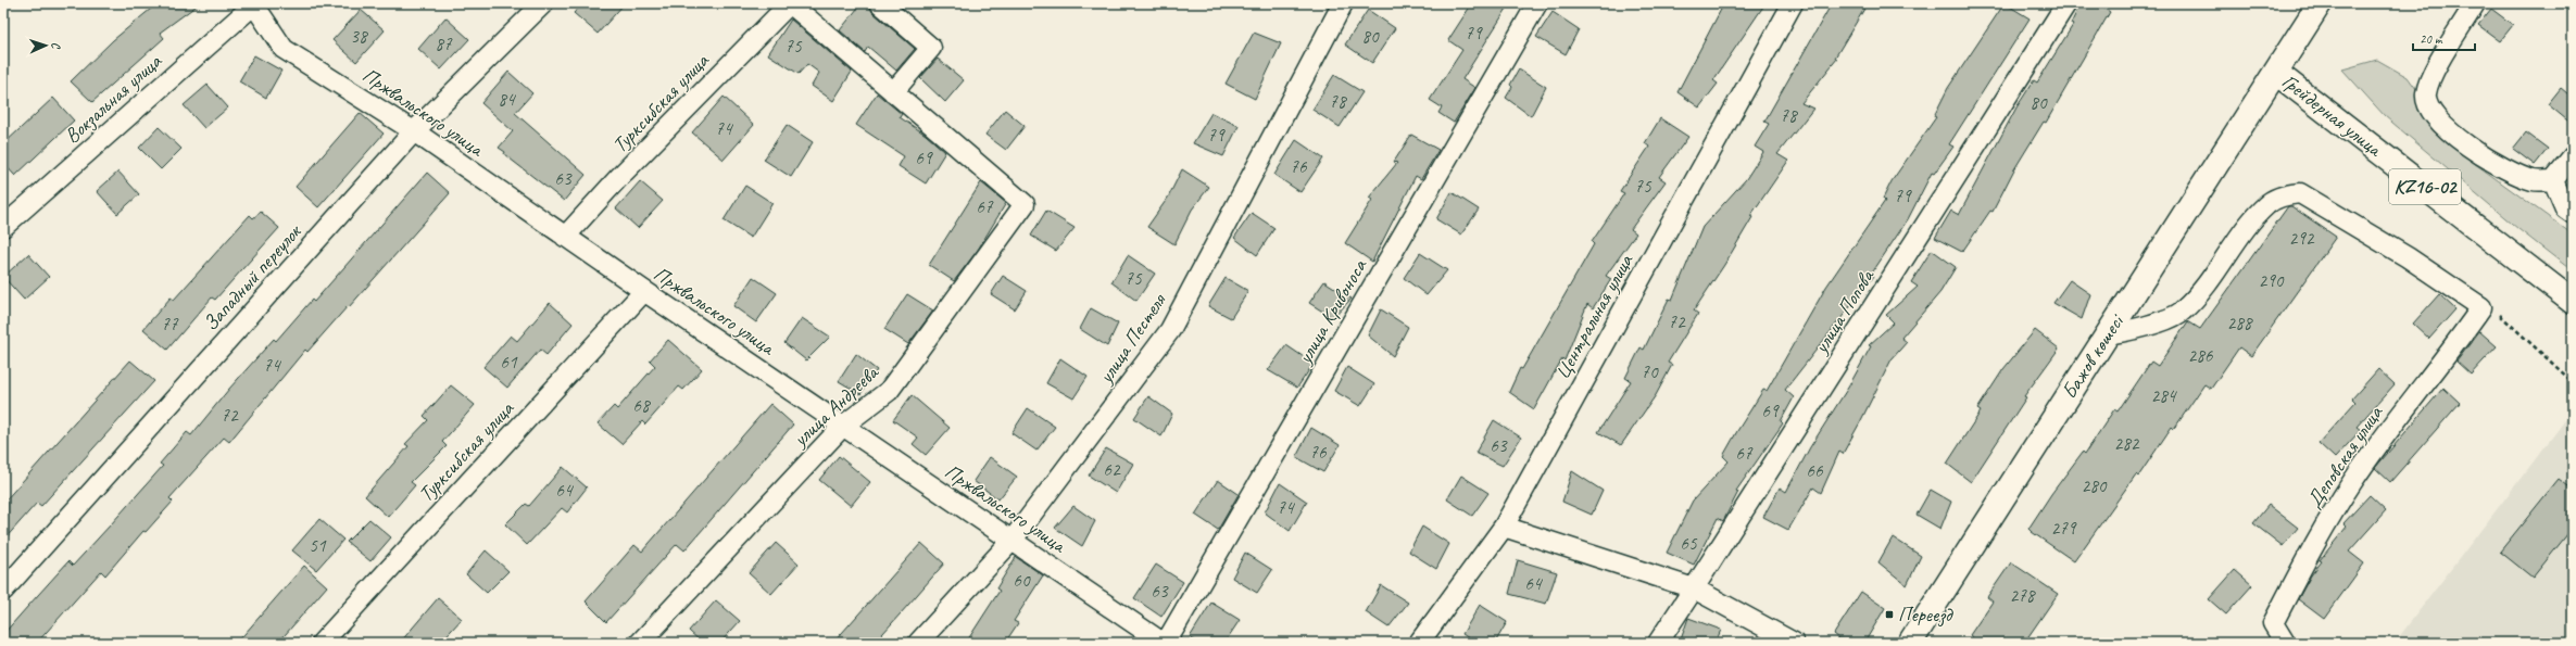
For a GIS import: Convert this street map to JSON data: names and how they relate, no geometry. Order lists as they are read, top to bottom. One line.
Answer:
{"streets":{"main road":["Грейдерная улица","KZ16-02","Бажов көшесі"],"street":["Вокзальная улица","Турксибская улица","Пржвальского улица","Западный переулок","улица Кривоноса","улица Попова","Центральная улица","улица Пестеля","улица Андреева","Деповская улица"]},"crossings":[["Вокзальная улица","Пржвальского улица"],["Турксибская улица","Пржвальского улица"],["Пржвальского улица","Западный переулок"],["Пржвальского улица","улица Пестеля"],["Пржвальского улица","улица Андреева"],["Грейдерная улица","Бажов көшесі"]],"places":{"transit":["Переезд"]},"house_numbers":["79","38","80","87","75","84","78","80","78","74","79","69","76","63","75","79","67","292","75","290","72","288","77","286","61","74","70","284","68","69","72","282","63","76","67","62","66","280","64","74","279","65","51","60","64","63","278"],"scale_bar":"20 m","north":"right"}
